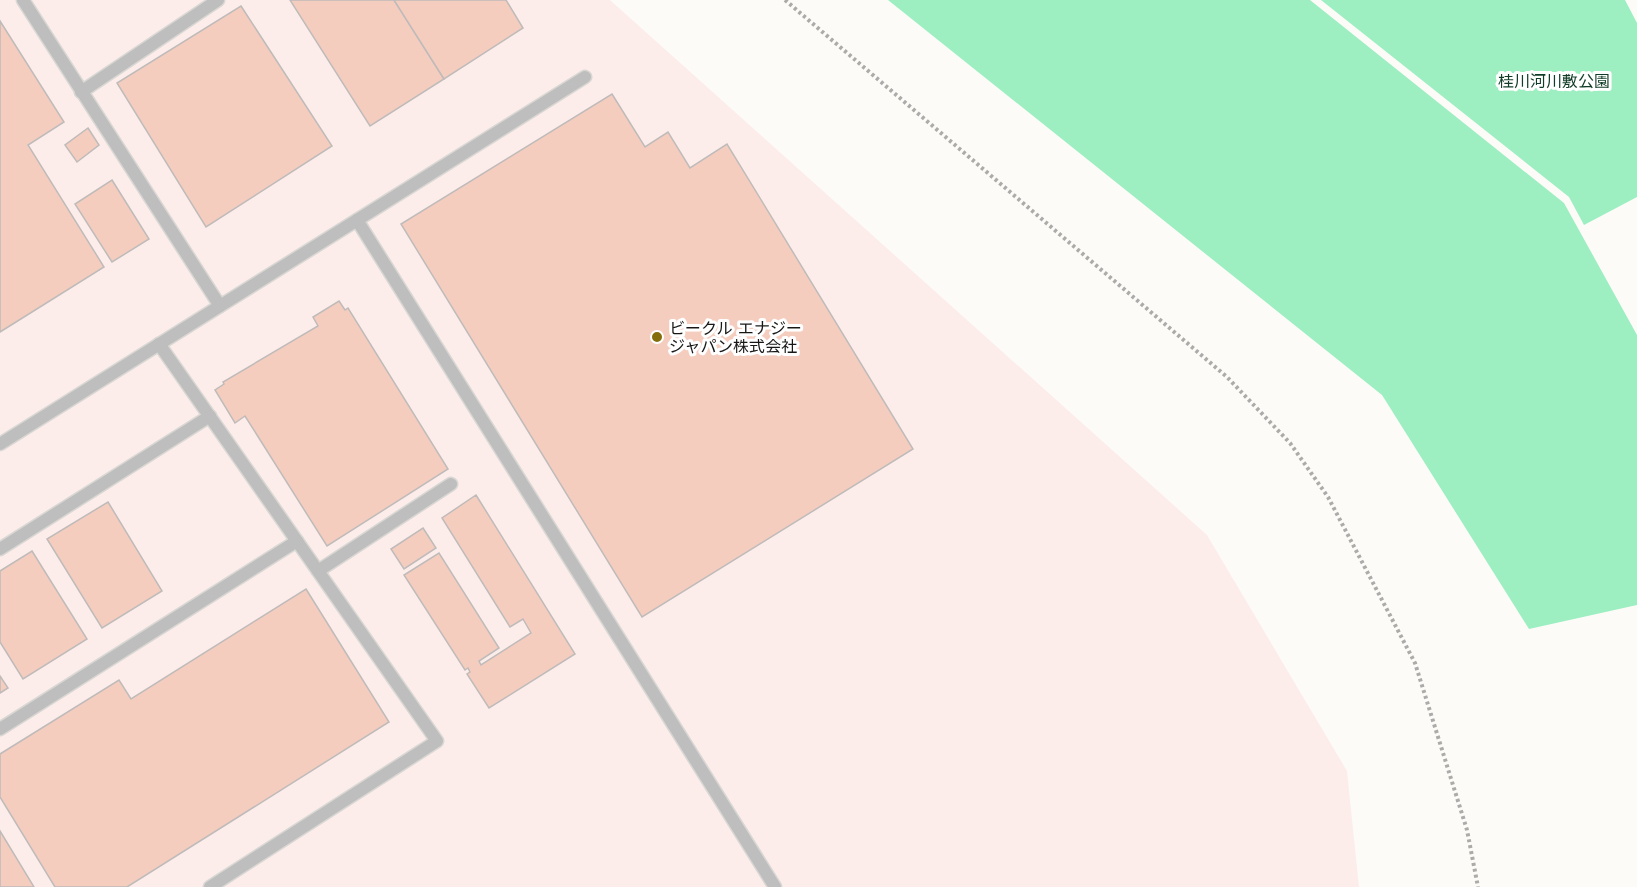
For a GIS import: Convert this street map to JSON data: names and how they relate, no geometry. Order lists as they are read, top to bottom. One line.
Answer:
{"parks":["桂川河川敷公園"],"places":["ビークル エナジー ジャパン株式会社"]}
